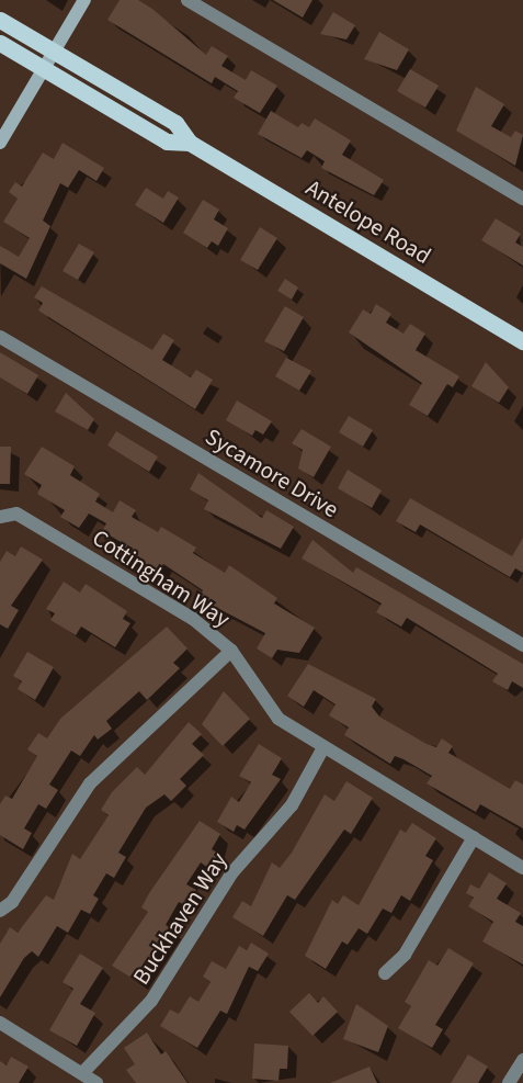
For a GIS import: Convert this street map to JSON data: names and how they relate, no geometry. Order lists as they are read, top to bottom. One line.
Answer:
{"streets":{"main road":["Antelope Road"],"street":["Sycamore Drive","Cottingham Way","Buckhaven Way"]},"crossings":[["Cottingham Way","Buckhaven Way"]]}
